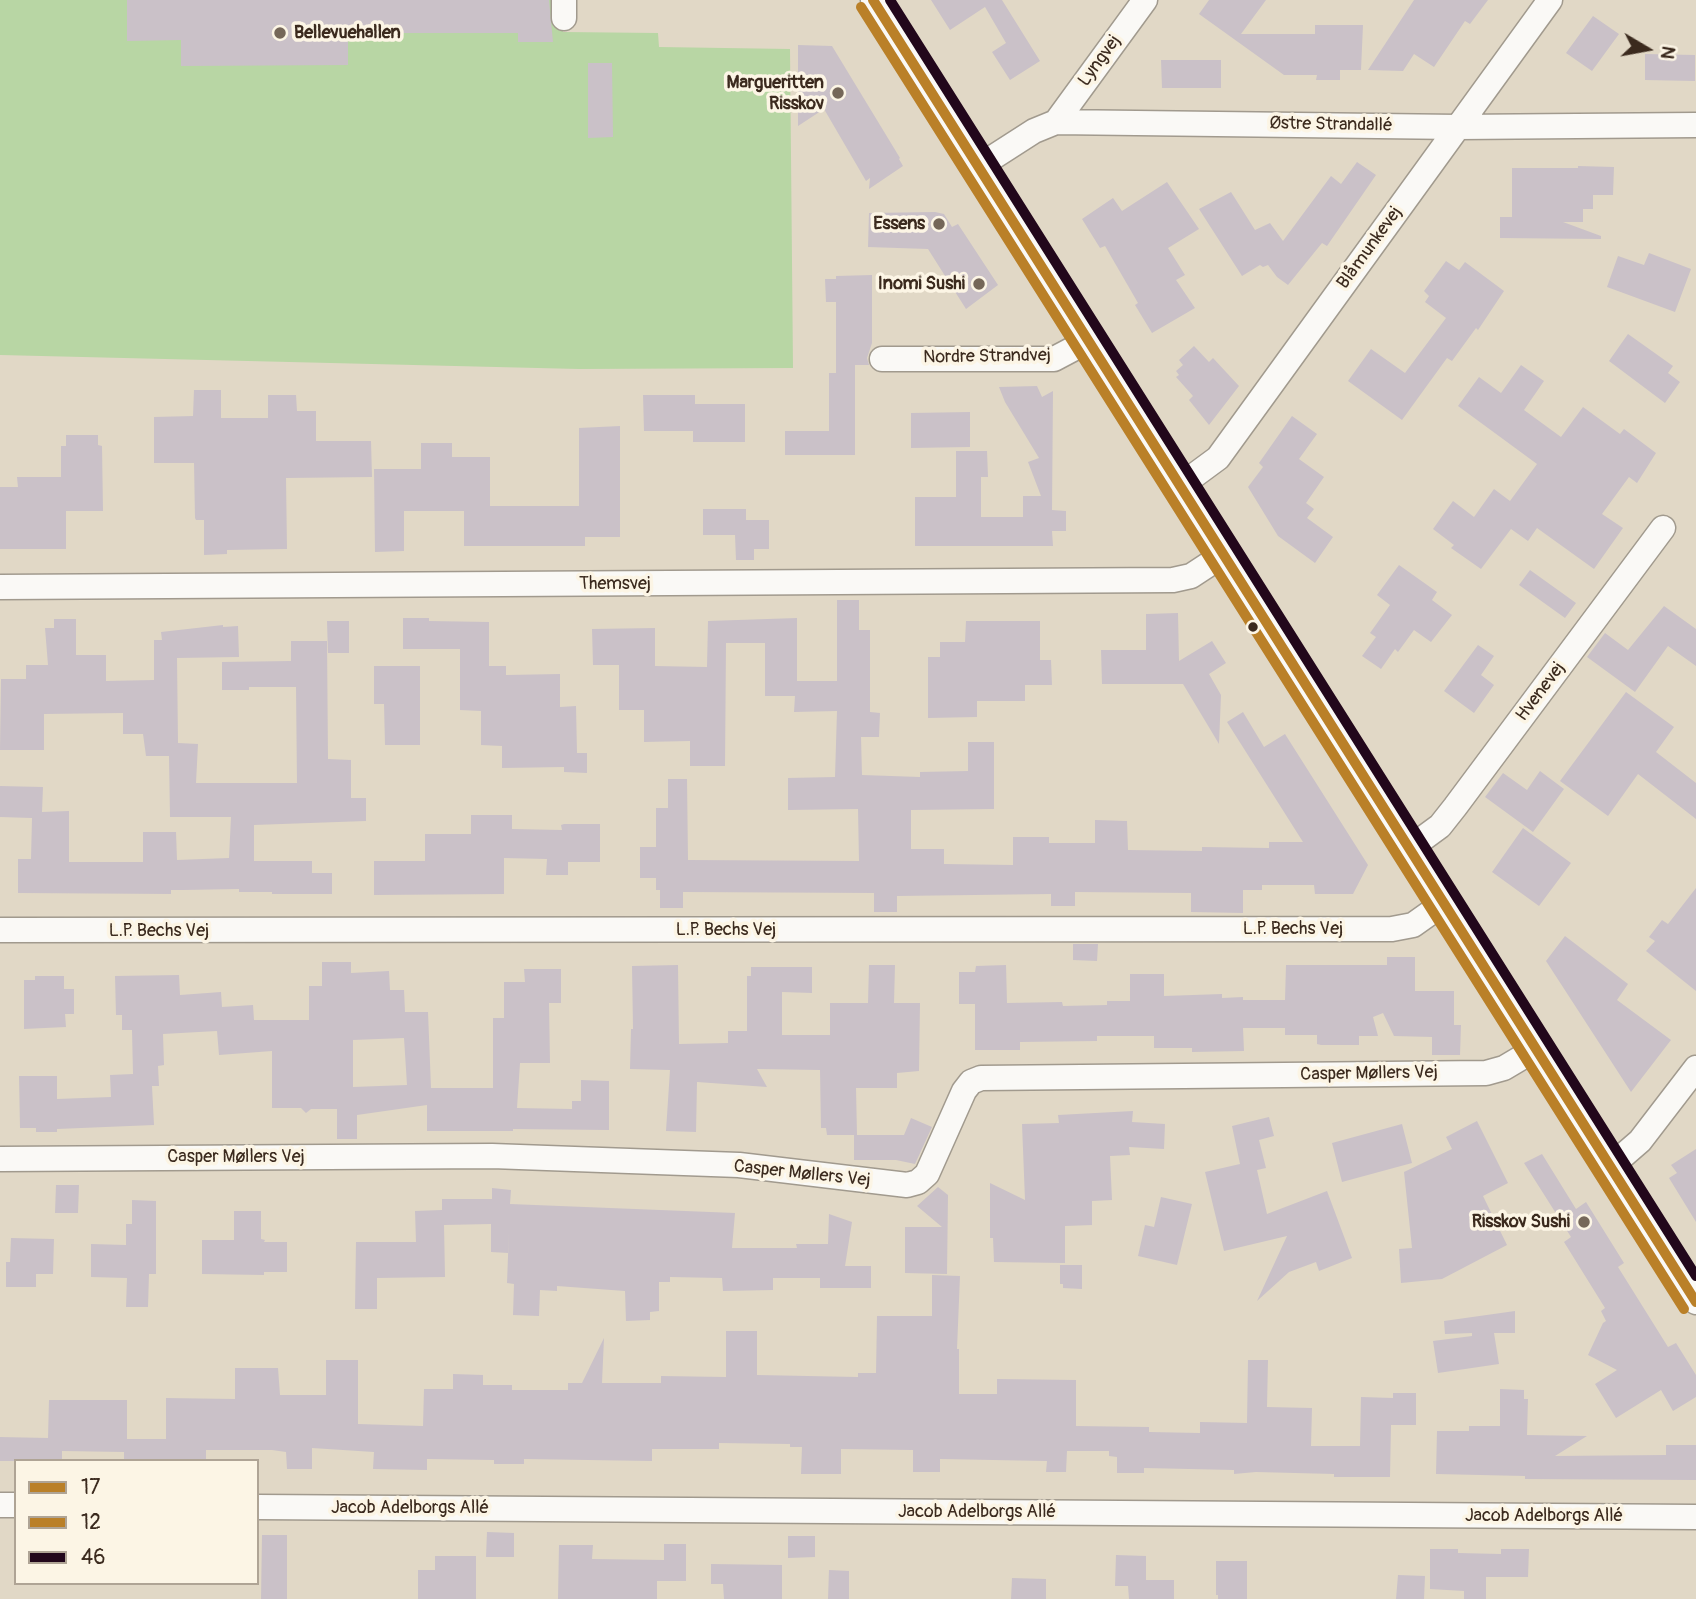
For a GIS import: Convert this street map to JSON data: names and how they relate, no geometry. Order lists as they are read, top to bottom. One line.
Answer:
{"streets":{"street":["Lyngvej","Østre Strandallé","Blåmunkevej","Nordre Strandvej","Themsvej","Hvenevej","L.P. Bechs Vej","Casper Møllers Vej","Jacob Adelborgs Allé"]},"crossings":[["Lyngvej","Østre Strandallé"],["Østre Strandallé","Blåmunkevej"]],"places":["Bellevuehallen","Margueritten Risskov","Essens","Inomi Sushi","Risskov Sushi"],"lines":["transit line 17","transit line 46","transit line 12"],"legend":["17","12","46"],"north":"right"}
